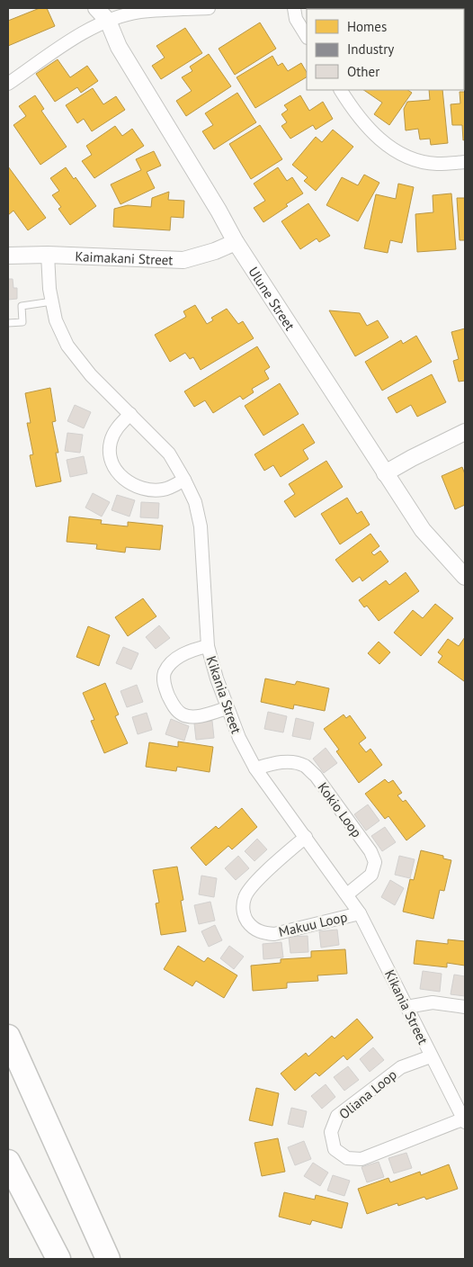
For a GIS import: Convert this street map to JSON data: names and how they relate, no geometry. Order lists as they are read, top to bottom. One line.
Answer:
{"streets":{"street":["Kaimakani Street","Ulune Street","Kikania Street","Kokio Loop","Makuu Loop","Oliana Loop"]},"crossings":[["Kaimakani Street","Ulune Street"],["Kaimakani Street","Kikania Street"],["Kikania Street","Kokio Loop"],["Kikania Street","Makuu Loop"],["Kikania Street","Oliana Loop"]],"legend":["Homes","Industry","Other"]}
